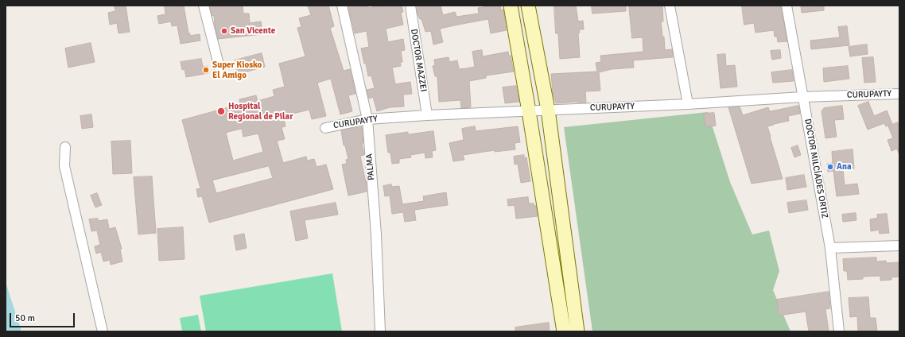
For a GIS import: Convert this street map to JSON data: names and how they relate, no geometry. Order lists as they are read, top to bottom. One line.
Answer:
{"streets":{"street":["DOCTOR MAZZEI","CURUPAYTY","PALMA","DOCTOR MILCÍADES ORTIZ"]},"crossings":[["DOCTOR MAZZEI","CURUPAYTY"],["CURUPAYTY","PALMA"],["CURUPAYTY","DOCTOR MILCÍADES ORTIZ"]],"places":["San Vicente","Super Kiosko El Amigo","Hospital Regional de Pilar","Ana"],"scale_bar":"50 m"}
